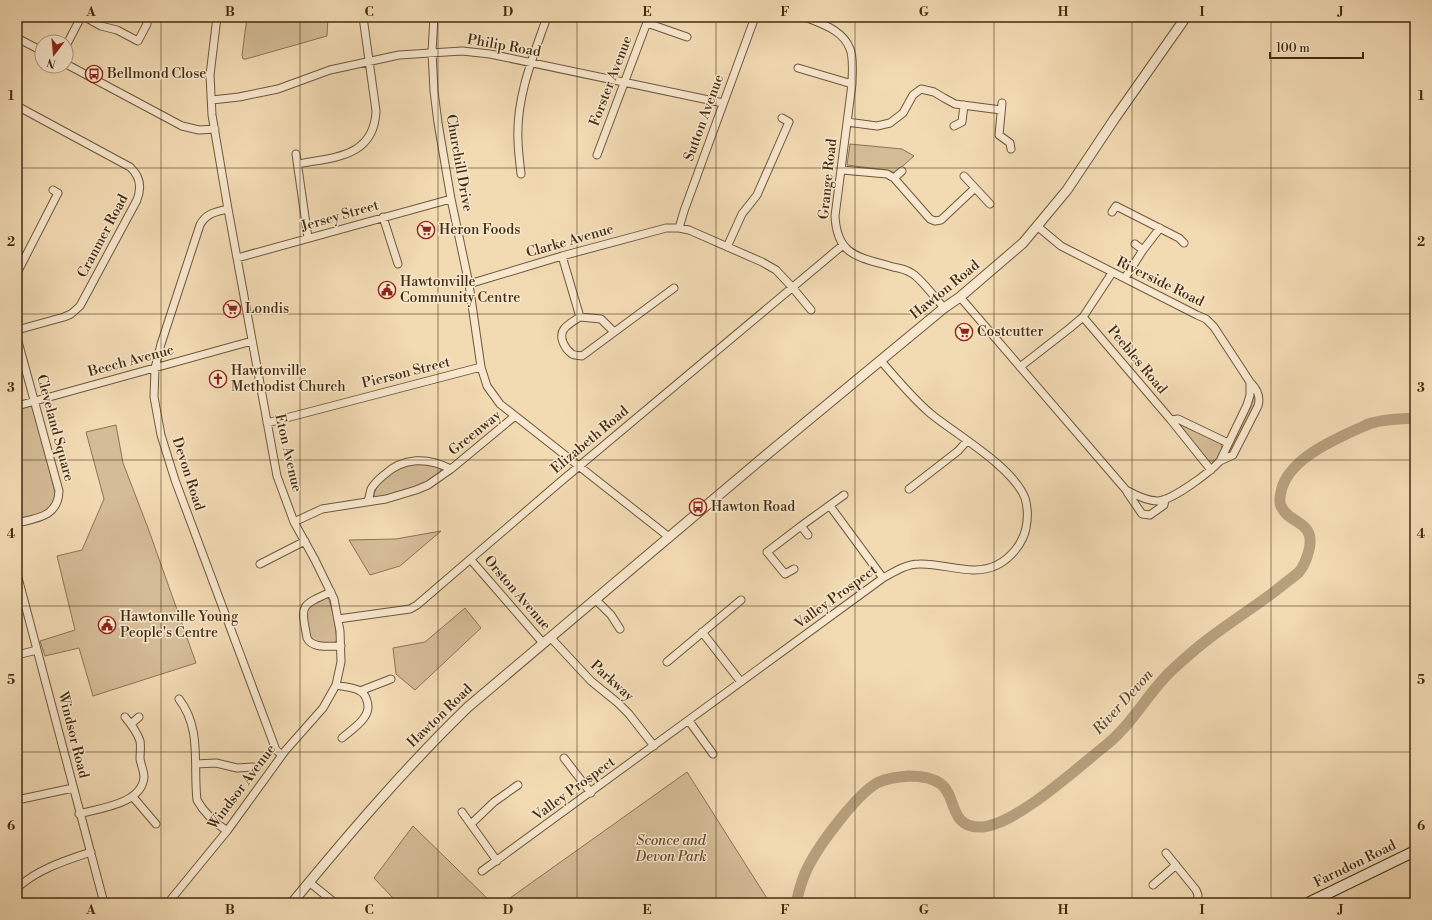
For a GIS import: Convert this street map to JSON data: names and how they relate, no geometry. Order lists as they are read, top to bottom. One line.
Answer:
{"streets":{"main road":["Farndon Road"],"street":["Philip Road","Forster Avenue","Sutton Avenue","Churchill Drive","Grange Road","Jersey Street","Cranmer Road","Clarke Avenue","Riverside Road","Hawton Road","Peebles Road","Beech Avenue","Pierson Street","Cleveland Square","Greenway","Elizabeth Road","Eton Avenue","Devon Road","Orston Avenue","Valley Prospect","Parkway","Windsor Road","Windsor Avenue"]},"crossings":[["Philip Road","Forster Avenue"],["Philip Road","Sutton Avenue"],["Philip Road","Churchill Drive"],["Philip Road","Eton Avenue"],["Sutton Avenue","Clarke Avenue"],["Churchill Drive","Jersey Street"],["Churchill Drive","Clarke Avenue"],["Churchill Drive","Hawton Road"],["Churchill Drive","Pierson Street"],["Churchill Drive","Greenway"],["Churchill Drive","Elizabeth Road"],["Grange Road","Elizabeth Road"],["Jersey Street","Eton Avenue"],["Riverside Road","Hawton Road"],["Riverside Road","Peebles Road"],["Hawton Road","Orston Avenue"],["Hawton Road","Valley Prospect"],["Hawton Road","Parkway"],["Beech Avenue","Cleveland Square"],["Beech Avenue","Eton Avenue"],["Beech Avenue","Devon Road"],["Pierson Street","Eton Avenue"],["Greenway","Eton Avenue"],["Elizabeth Road","Eton Avenue"],["Elizabeth Road","Orston Avenue"],["Eton Avenue","Devon Road"],["Eton Avenue","Windsor Avenue"],["Devon Road","Windsor Avenue"],["Orston Avenue","Parkway"],["Valley Prospect","Parkway"]],"water":["River Devon"],"parks":["Sconce and Devon Park"],"places":{"bus stop":["Bellmond Close","Hawton Road"],"supermarket":["Heron Foods","Londis","Costcutter"],"public building":["Hawtonville Community Centre","Hawtonville Young People's Centre"],"church":["Hawtonville Methodist Church"]},"scale_bar":"100 m","north":"bottom","grid":{"columns":["A","B","C","D","E","F","G","H","I","J"],"rows":["1","2","3","4","5","6"]}}
